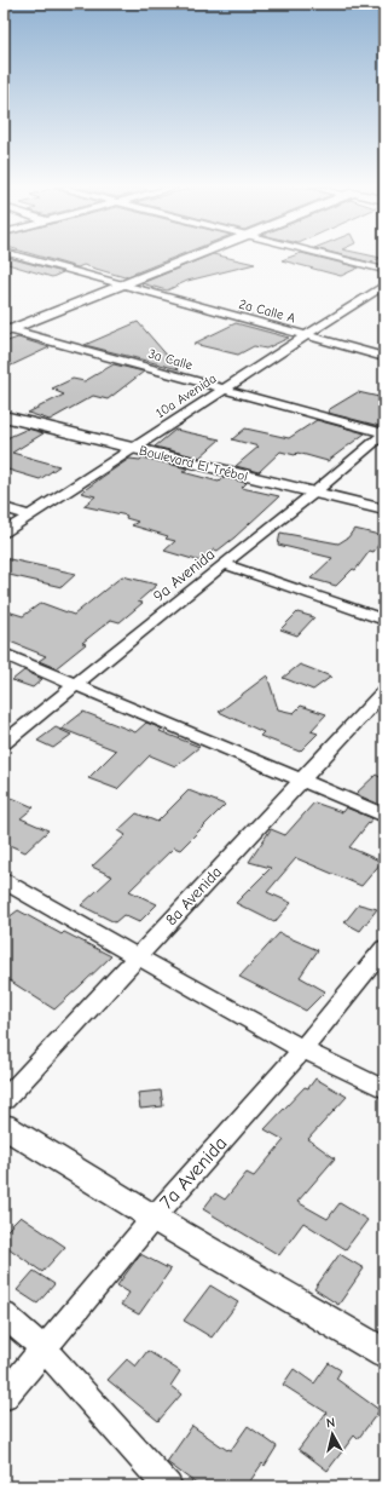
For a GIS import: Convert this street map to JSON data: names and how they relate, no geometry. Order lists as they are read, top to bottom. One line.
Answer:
{"streets":{"main road":["Boulevard El Trébol"],"street":["2a Calle A","3a Calle","10a Avenida","9a Avenida","8a Avenida","7a Avenida"]},"crossings":[["2a Calle A","10a Avenida"],["3a Calle","10a Avenida"],["3a Calle","9a Avenida"],["10a Avenida","Boulevard El Trébol"],["Boulevard El Trébol","9a Avenida"]],"north":"top"}
